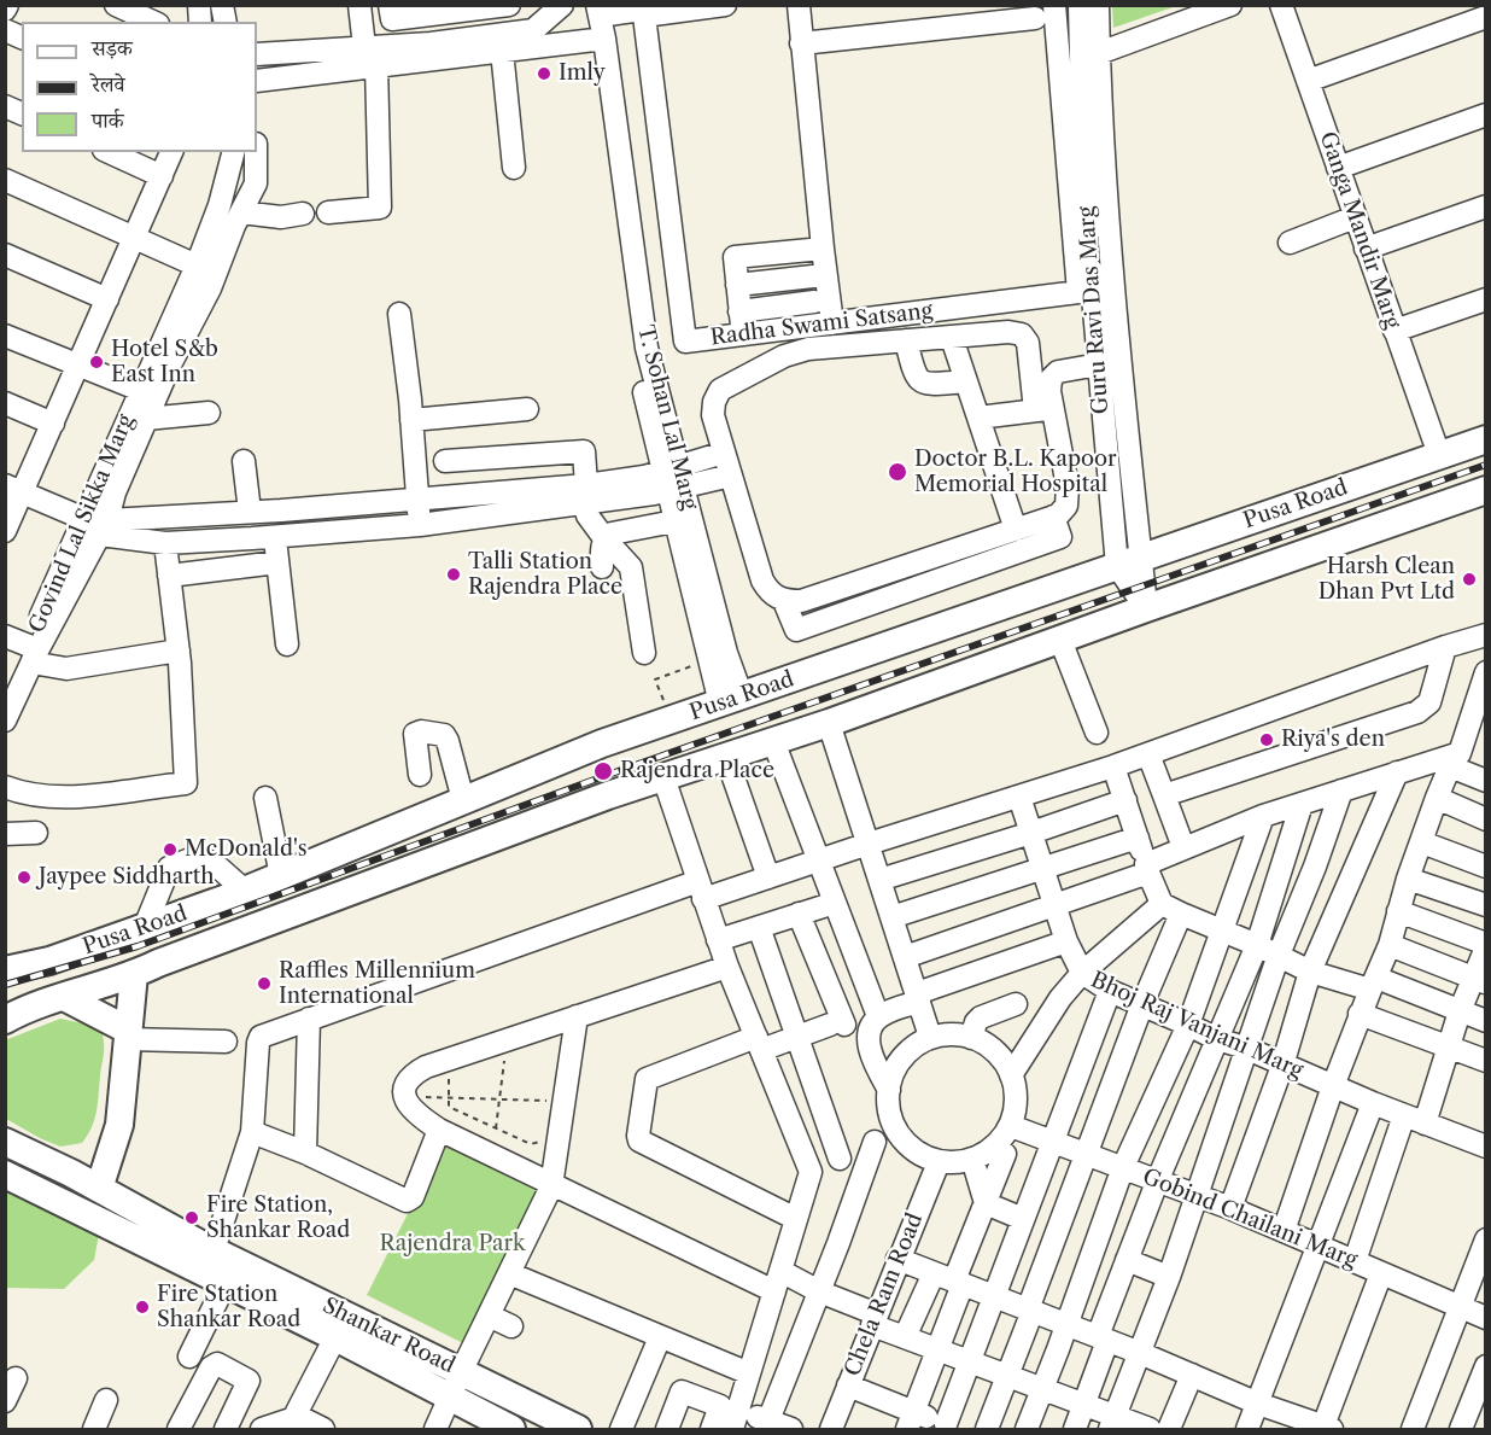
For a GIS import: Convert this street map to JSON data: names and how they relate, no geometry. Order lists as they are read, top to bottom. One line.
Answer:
{"streets":{"main road":["Pusa Road","Shankar Road"],"street":["Ganga Mandir Marg","Guru Ravi Das Marg","Radha Swami Satsang","T. Sohan Lal Marg","Govind Lal Sikka Marg","Bhoj Raj Vanjani Marg","Gobind Chailani Marg","Chela Ram Road"]},"crossings":[["Ganga Mandir Marg","Pusa Road"],["Guru Ravi Das Marg","Radha Swami Satsang"],["Guru Ravi Das Marg","Pusa Road"],["T. Sohan Lal Marg","Pusa Road"],["Gobind Chailani Marg","Chela Ram Road"]],"parks":["Rajendra Park"],"places":["Imly","Hotel S&b East Inn","Doctor B.L. Kapoor Memorial Hospital","Talli Station Rajendra Place","Harsh Clean Dhan Pvt Ltd","Riya's den","Rajendra Place","McDonald's","Jaypee Siddharth","Raffles Millennium International","Fire Station, Shankar Road","Fire Station Shankar Road"],"legend":["सड़क","रेलवे","पार्क"]}
